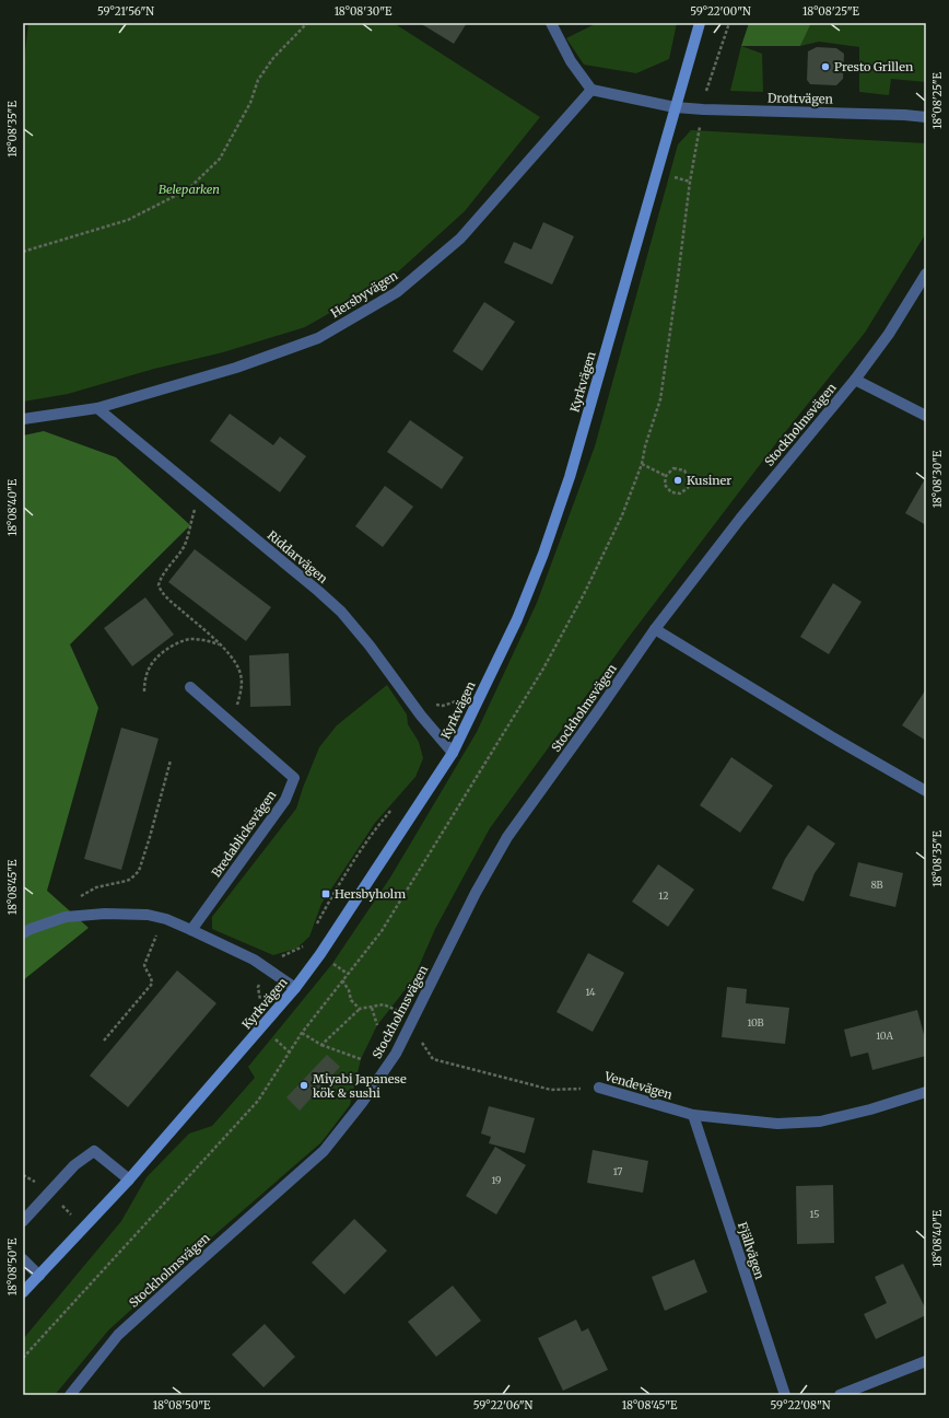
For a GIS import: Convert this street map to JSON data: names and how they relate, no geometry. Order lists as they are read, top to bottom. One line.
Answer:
{"streets":{"street":["Drottvägen","Hersbyvägen","Kyrkvägen","Stockholmsvägen","Riddarvägen","Bredablicksvägen","Vendevägen","Fjällvägen"]},"crossings":[["Drottvägen","Kyrkvägen"],["Hersbyvägen","Riddarvägen"],["Kyrkvägen","Riddarvägen"],["Vendevägen","Fjällvägen"]],"parks":["Beleparken"],"places":{"other":["Presto Grillen","Kusiner","Miyabi Japanese kök & sushi"],"transit":["Hersbyholm"]},"house_numbers":["8B","12","14","10B","10A","17","19","15"],"coordinates":["59°21'56\"N","18°08'30\"E","59°22'00\"N","18°08'25\"E","18°08'35\"E","18°08'40\"E","18°08'45\"E","18°08'50\"E","59°22'06\"N","59°22'08\"N"]}
